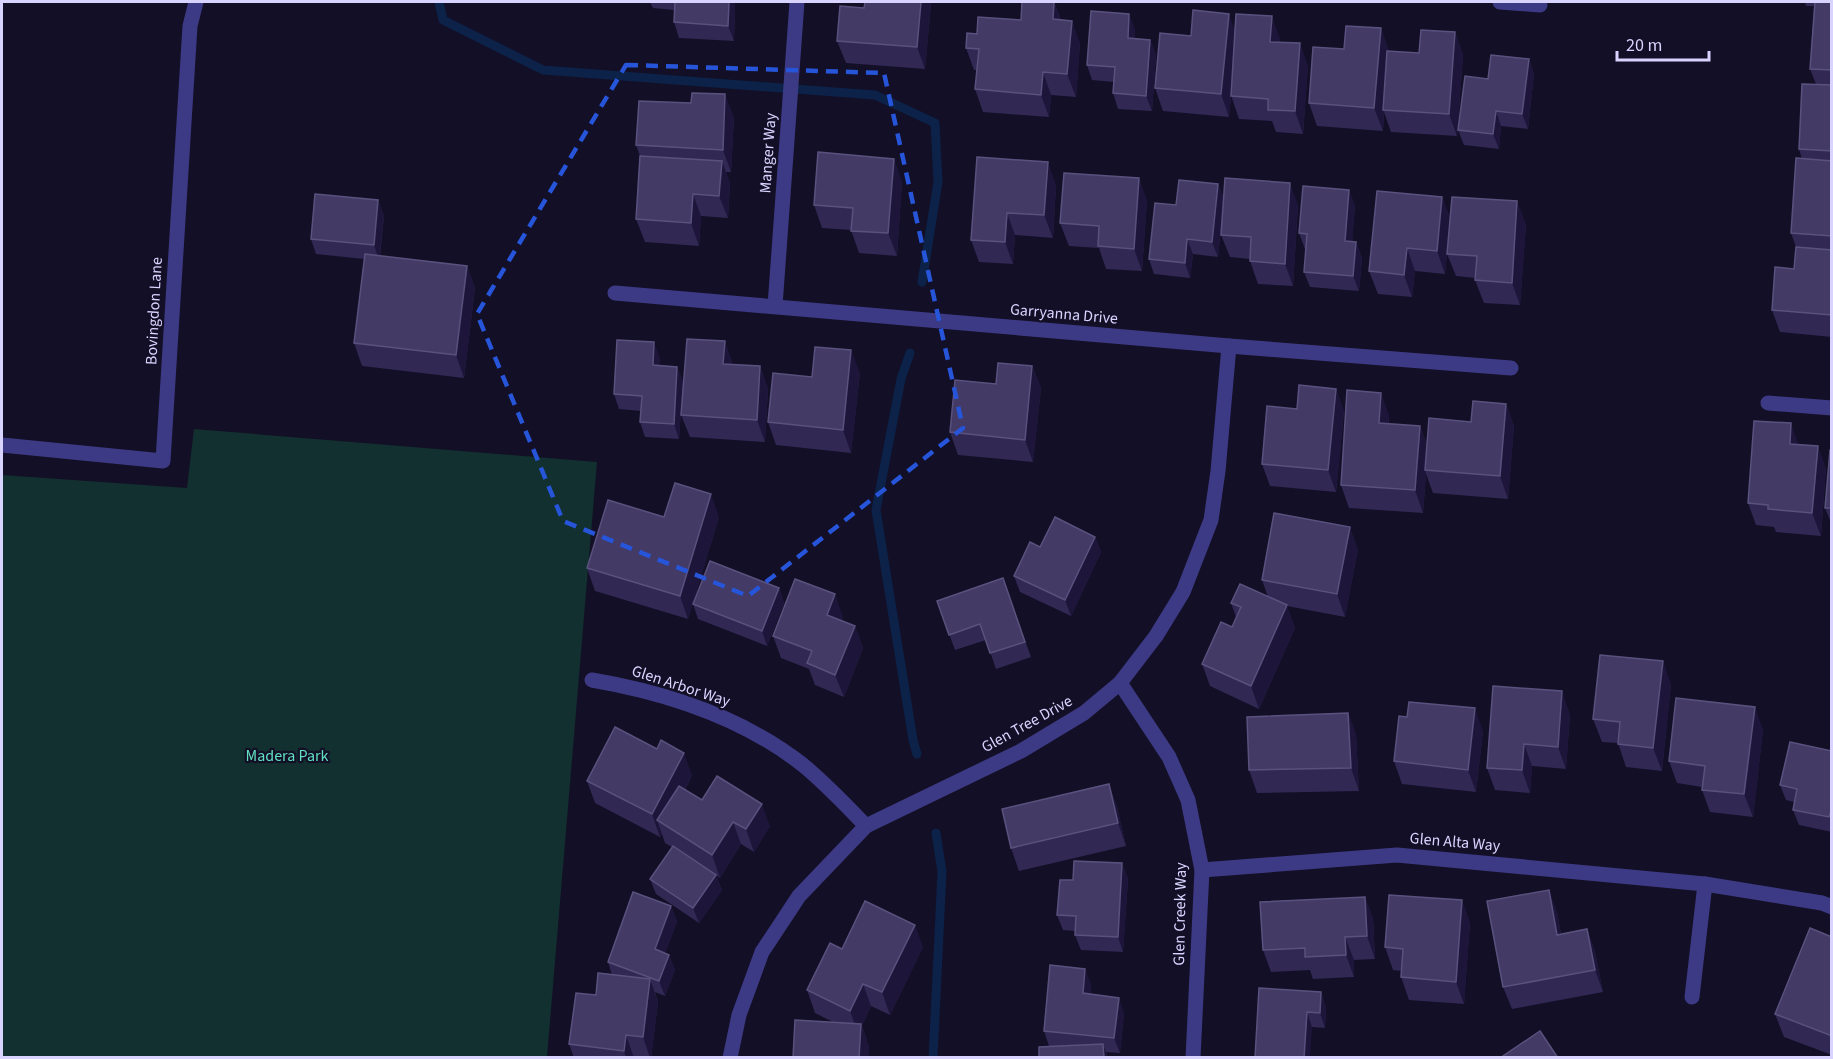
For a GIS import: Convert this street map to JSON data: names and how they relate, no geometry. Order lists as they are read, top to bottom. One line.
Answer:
{"streets":{"street":["Manger Way","Bovingdon Lane","Garryanna Drive","Glen Arbor Way","Glen Tree Drive","Glen Alta Way","Glen Creek Way"]},"crossings":[["Manger Way","Garryanna Drive"],["Garryanna Drive","Glen Tree Drive"],["Glen Arbor Way","Glen Tree Drive"],["Glen Tree Drive","Glen Creek Way"],["Glen Alta Way","Glen Creek Way"]],"parks":["Madera Park"],"scale_bar":"20 m"}
